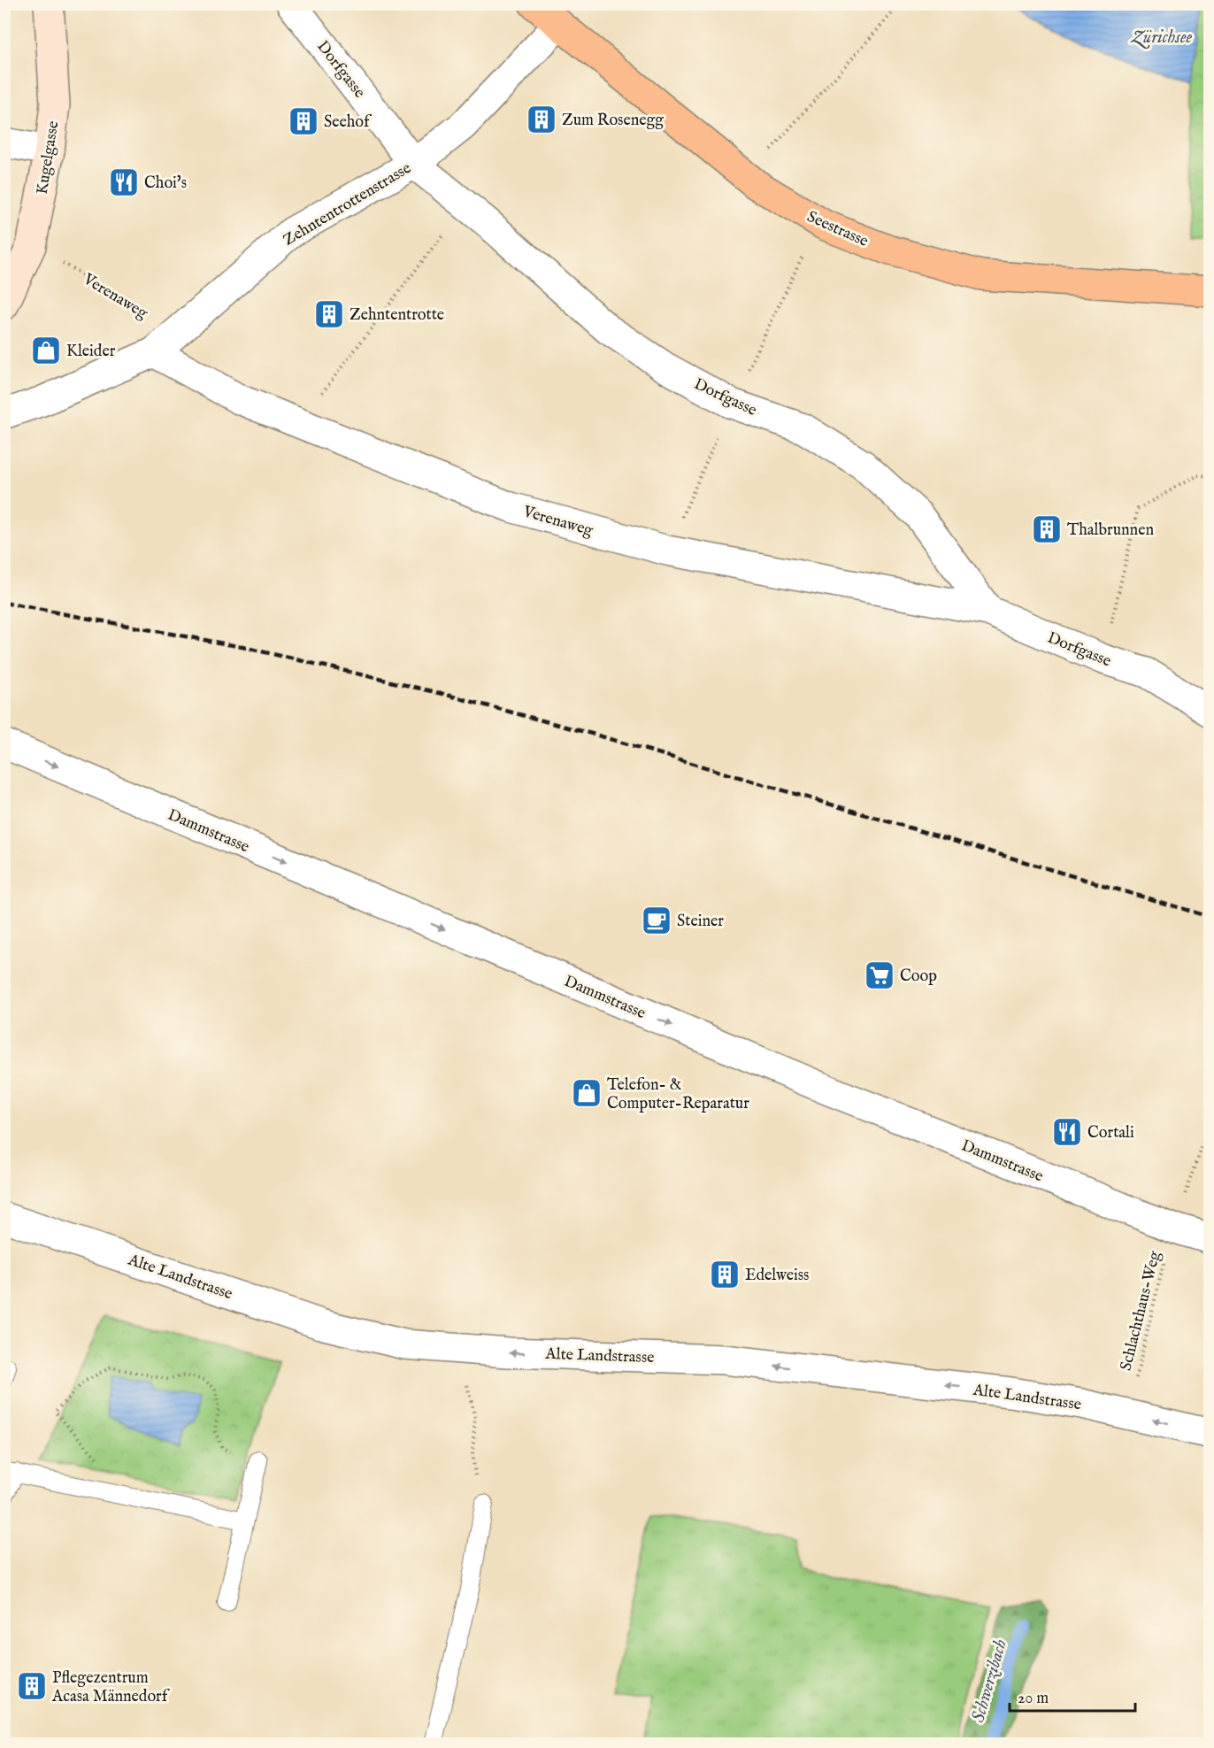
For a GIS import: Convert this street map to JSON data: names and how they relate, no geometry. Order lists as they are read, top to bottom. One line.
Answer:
{"streets":{"main road":["Seestrasse"],"street":["Dorfgasse","Kugelgasse","Zehntentrottenstrasse","Verenaweg","Dammstrasse","Alte Landstrasse"],"path":["Schlachthaus-Weg"]},"crossings":[["Dorfgasse","Zehntentrottenstrasse"],["Dorfgasse","Verenaweg"],["Zehntentrottenstrasse","Seestrasse"],["Zehntentrottenstrasse","Verenaweg"],["Dammstrasse","Schlachthaus-Weg"]],"one_way":["Dammstrasse","Alte Landstrasse"],"water":["Zürichsee","Schwerzibach"],"places":{"building":["Zum Rosenegg","Seehof","Zehntentrotte","Thalbrunnen","Edelweiss","Pflegezentrum Acasa Männedorf"],"restaurant":["Choi's","Cortali"],"shop":["Kleider","Telefon- & Computer-Reparatur"],"cafe":["Steiner"],"supermarket":["Coop"]},"scale_bar":"20 m"}
